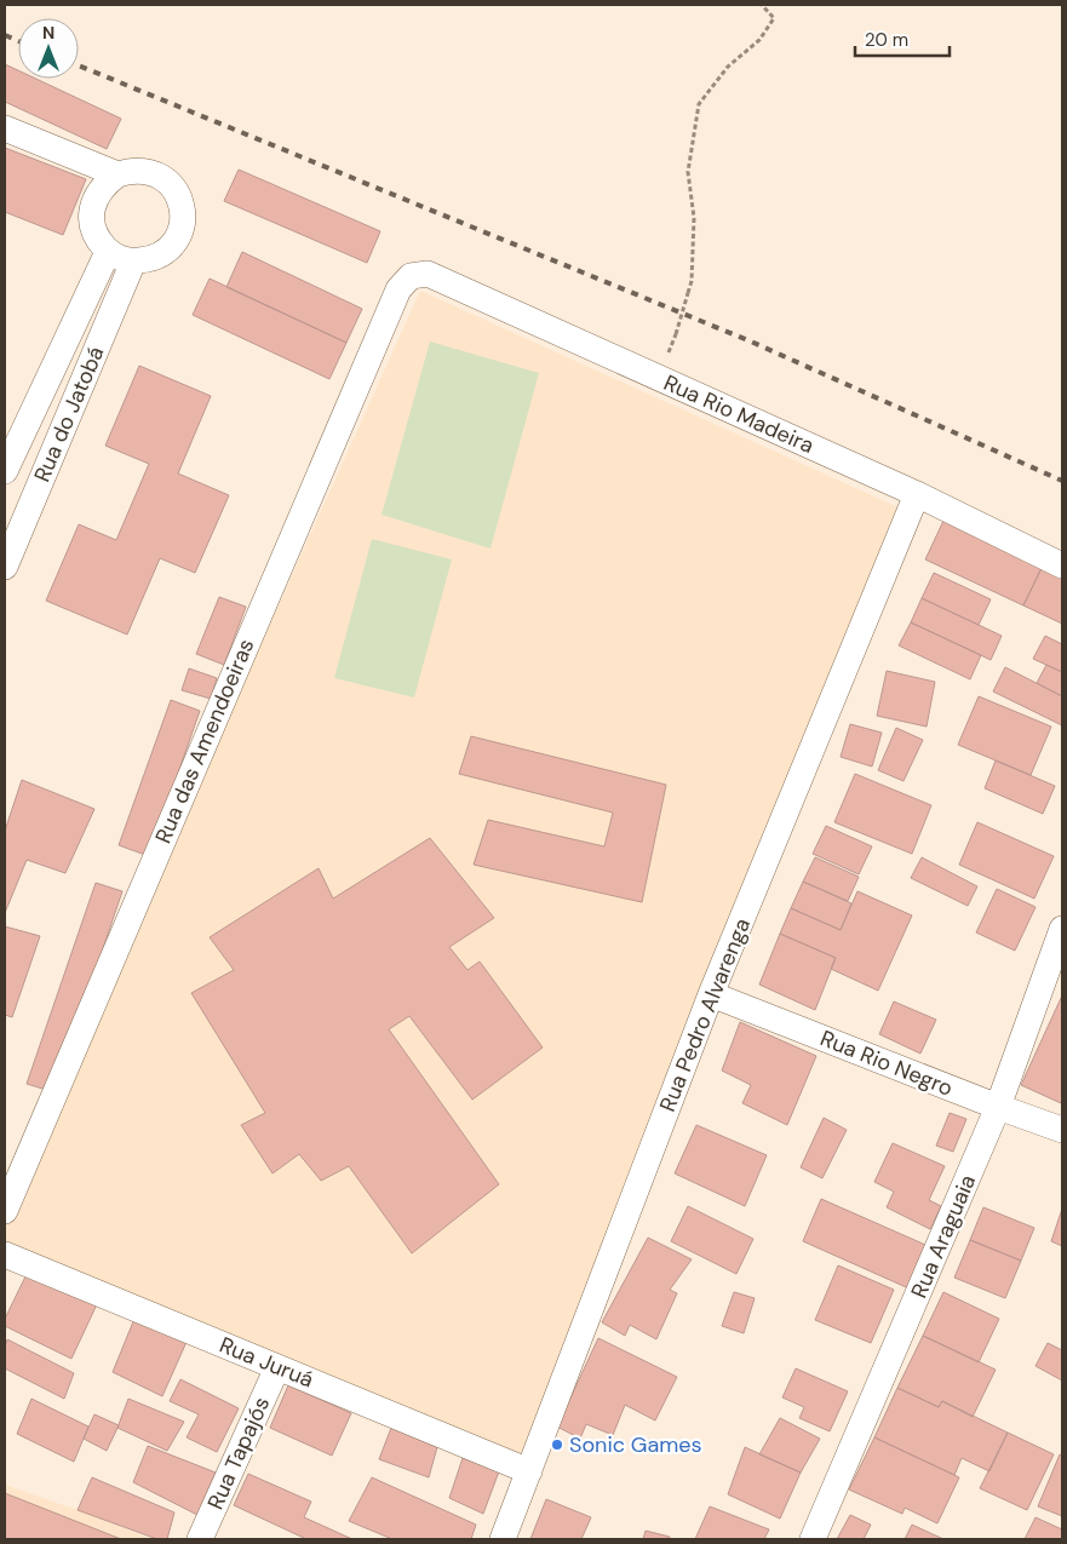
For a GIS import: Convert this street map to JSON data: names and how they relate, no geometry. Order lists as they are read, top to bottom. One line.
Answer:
{"streets":{"street":["Rua do Jatobá","Rua Rio Madeira","Rua das Amendoeiras","Rua Pedro Alvarenga","Rua Rio Negro","Rua Araguaia","Rua Juruá","Rua Tapajós"]},"crossings":[["Rua Rio Madeira","Rua das Amendoeiras"],["Rua Rio Madeira","Rua Pedro Alvarenga"],["Rua Pedro Alvarenga","Rua Rio Negro"],["Rua Pedro Alvarenga","Rua Juruá"],["Rua Rio Negro","Rua Araguaia"],["Rua Juruá","Rua Tapajós"]],"places":["Sonic Games"],"scale_bar":"20 m","north":"top"}
